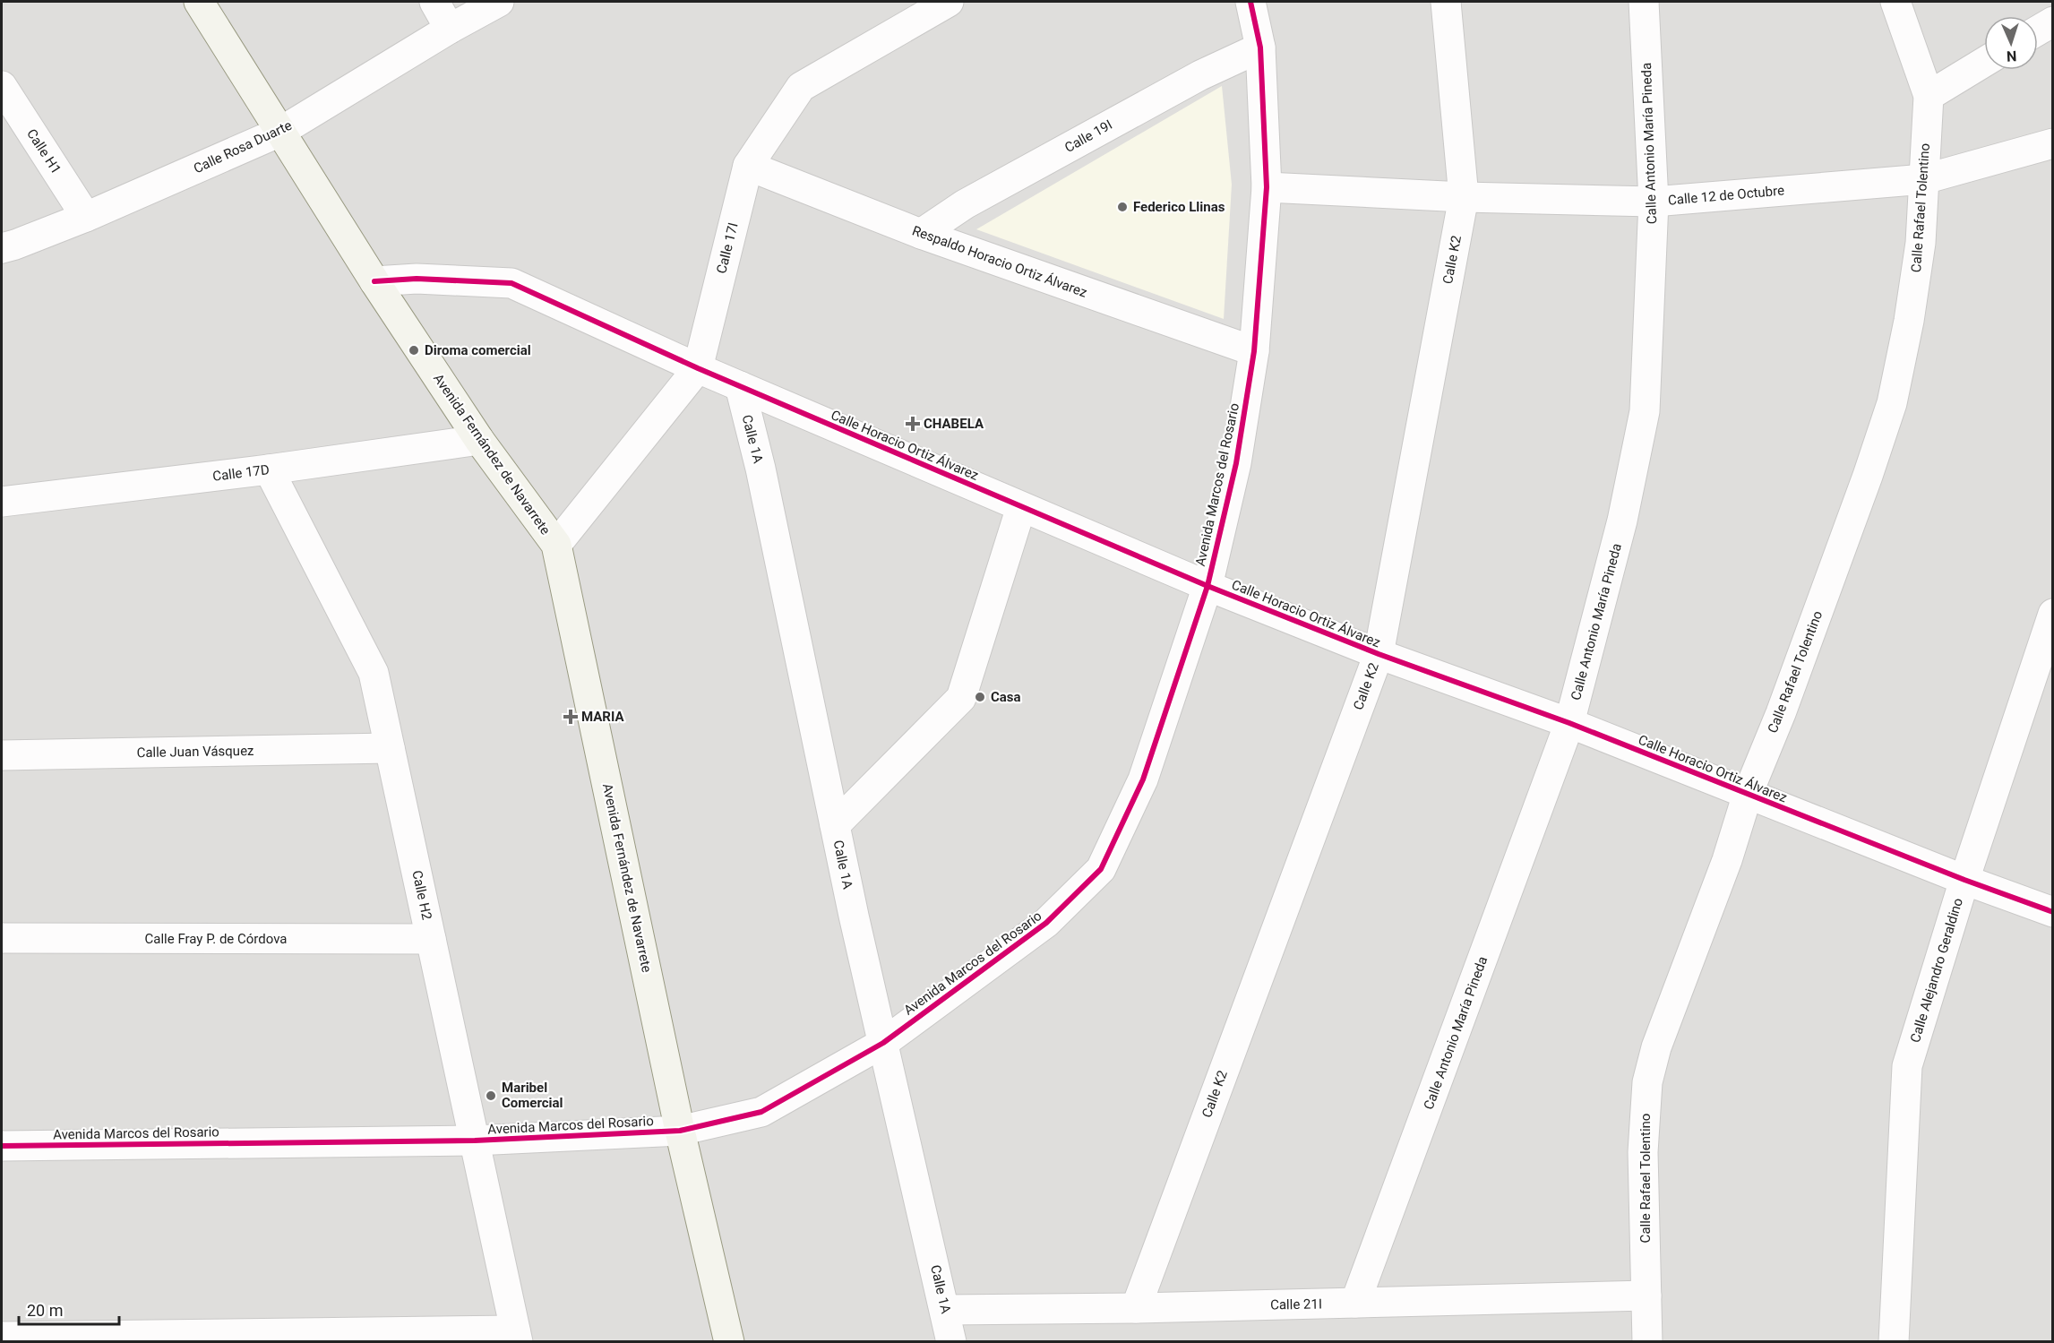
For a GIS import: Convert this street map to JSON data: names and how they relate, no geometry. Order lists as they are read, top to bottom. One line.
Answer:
{"streets":{"main road":["Avenida Fernández de Navarrete"],"street":["Calle 19I","Calle Antonio María Pineda","Calle Rosa Duarte","Calle H1","Calle 12 de Octubre","Calle Rafael Tolentino","Calle 17I","Calle K2","Respaldo Horacio Ortiz Álvarez","Calle 1A","Calle Horacio Ortiz Álvarez","Calle 17D","Avenida Marcos del Rosario","Calle Juan Vásquez","Calle H2","Calle Fray P. de Córdova","Calle Alejandro Geraldino","Calle 21I"]},"crossings":[["Calle 19I","Respaldo Horacio Ortiz Álvarez"],["Calle 19I","Avenida Marcos del Rosario"],["Calle Antonio María Pineda","Calle 12 de Octubre"],["Calle Antonio María Pineda","Calle Horacio Ortiz Álvarez"],["Calle Antonio María Pineda","Calle 21I"],["Calle Rosa Duarte","Calle H1"],["Calle Rosa Duarte","Avenida Fernández de Navarrete"],["Calle 12 de Octubre","Calle Rafael Tolentino"],["Calle 12 de Octubre","Calle K2"],["Calle 12 de Octubre","Avenida Marcos del Rosario"],["Calle Rafael Tolentino","Calle Horacio Ortiz Álvarez"],["Calle Rafael Tolentino","Calle 21I"],["Calle 17I","Respaldo Horacio Ortiz Álvarez"],["Calle 17I","Calle Horacio Ortiz Álvarez"],["Calle 17I","Avenida Fernández de Navarrete"],["Calle K2","Calle Horacio Ortiz Álvarez"],["Calle K2","Calle 21I"],["Respaldo Horacio Ortiz Álvarez","Avenida Marcos del Rosario"],["Calle 1A","Calle Horacio Ortiz Álvarez"],["Calle 1A","Avenida Marcos del Rosario"],["Calle 1A","Calle 21I"],["Calle Horacio Ortiz Álvarez","Avenida Fernández de Navarrete"],["Calle Horacio Ortiz Álvarez","Avenida Marcos del Rosario"],["Calle Horacio Ortiz Álvarez","Calle Alejandro Geraldino"],["Avenida Fernández de Navarrete","Calle 17D"],["Avenida Fernández de Navarrete","Avenida Marcos del Rosario"],["Calle 17D","Calle H2"],["Avenida Marcos del Rosario","Calle H2"],["Calle Juan Vásquez","Calle H2"],["Calle H2","Calle Fray P. de Córdova"]],"places":{"other":["Federico Llinas","Diroma comercial","Casa","Maribel Comercial"],"health":["CHABELA","MARIA"]},"scale_bar":"20 m","north":"bottom"}
